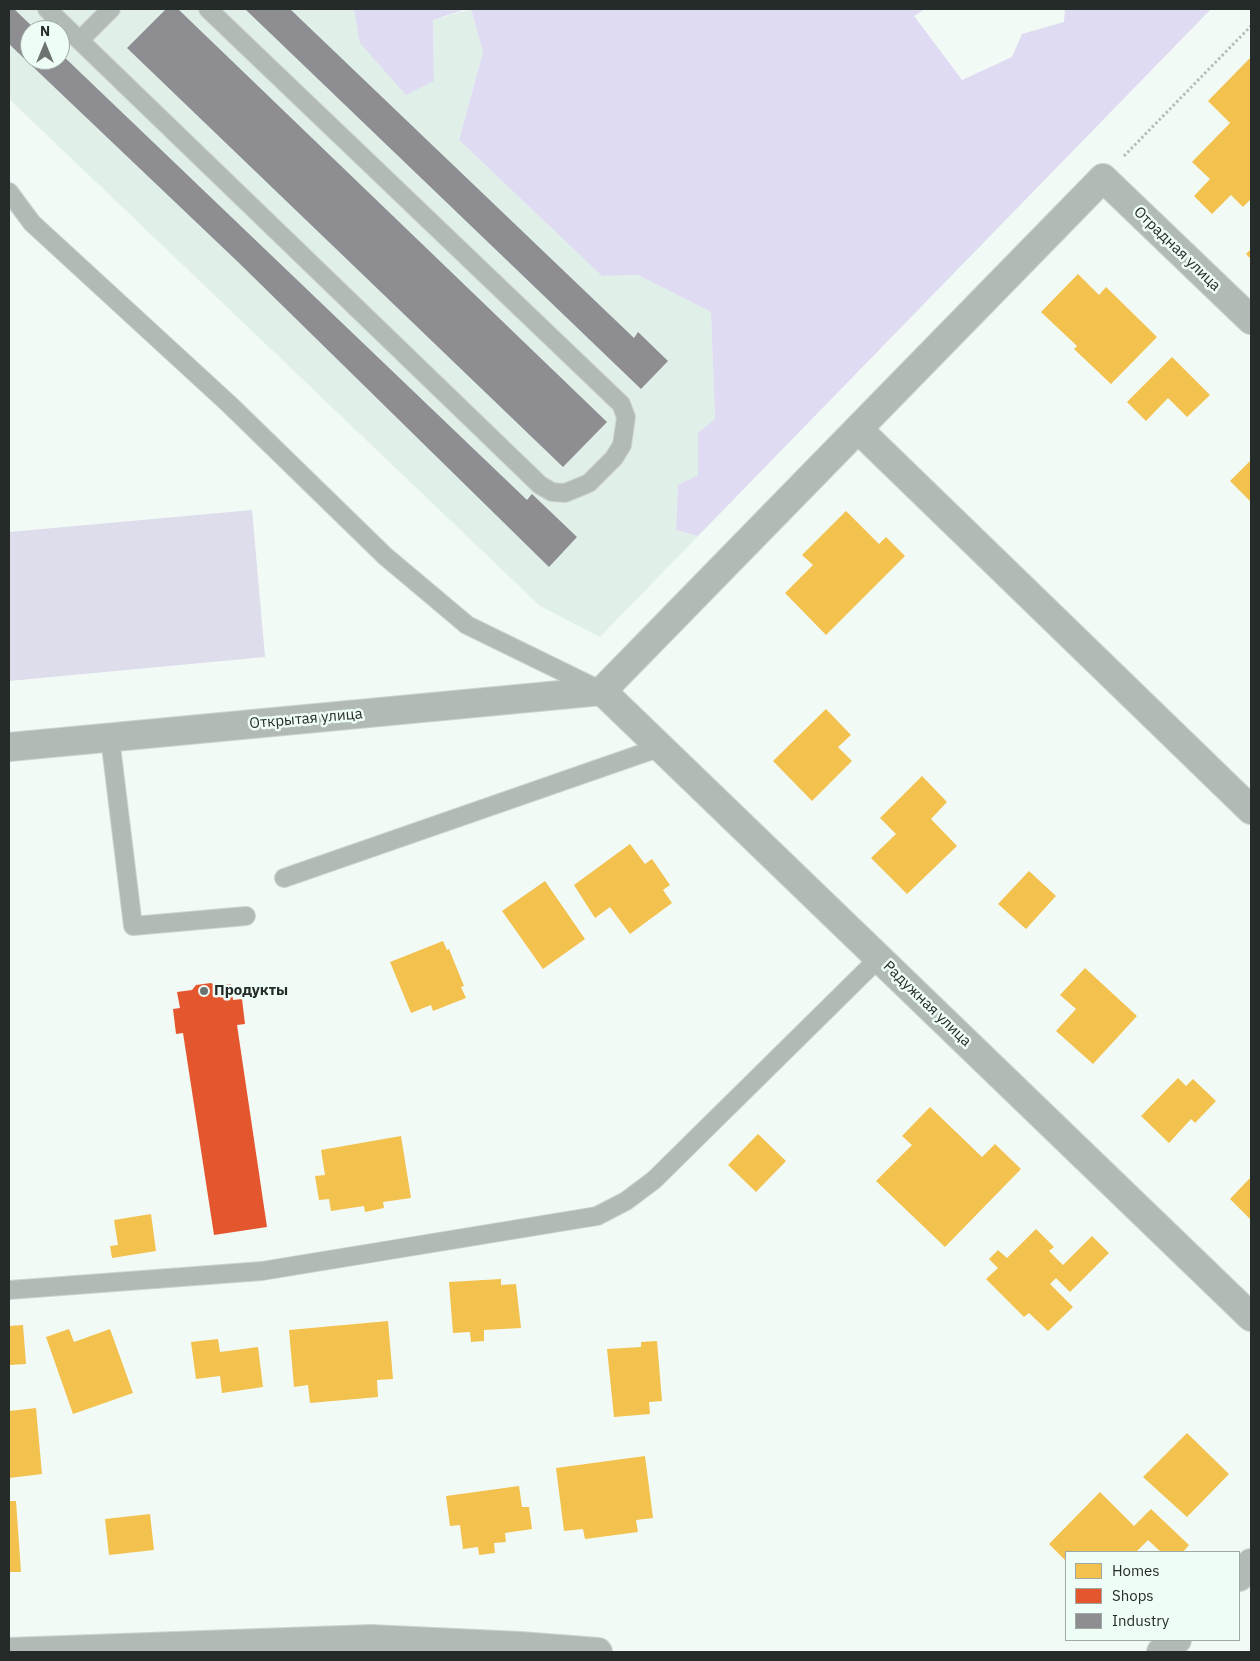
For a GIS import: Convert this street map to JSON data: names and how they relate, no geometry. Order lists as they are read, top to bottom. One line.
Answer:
{"streets":{"street":["Отрадная улица","Открытая улица","Радужная улица"]},"crossings":[["Открытая улица","Радужная улица"]],"places":["Продукты"],"legend":["Homes","Shops","Industry"],"north":"top"}
